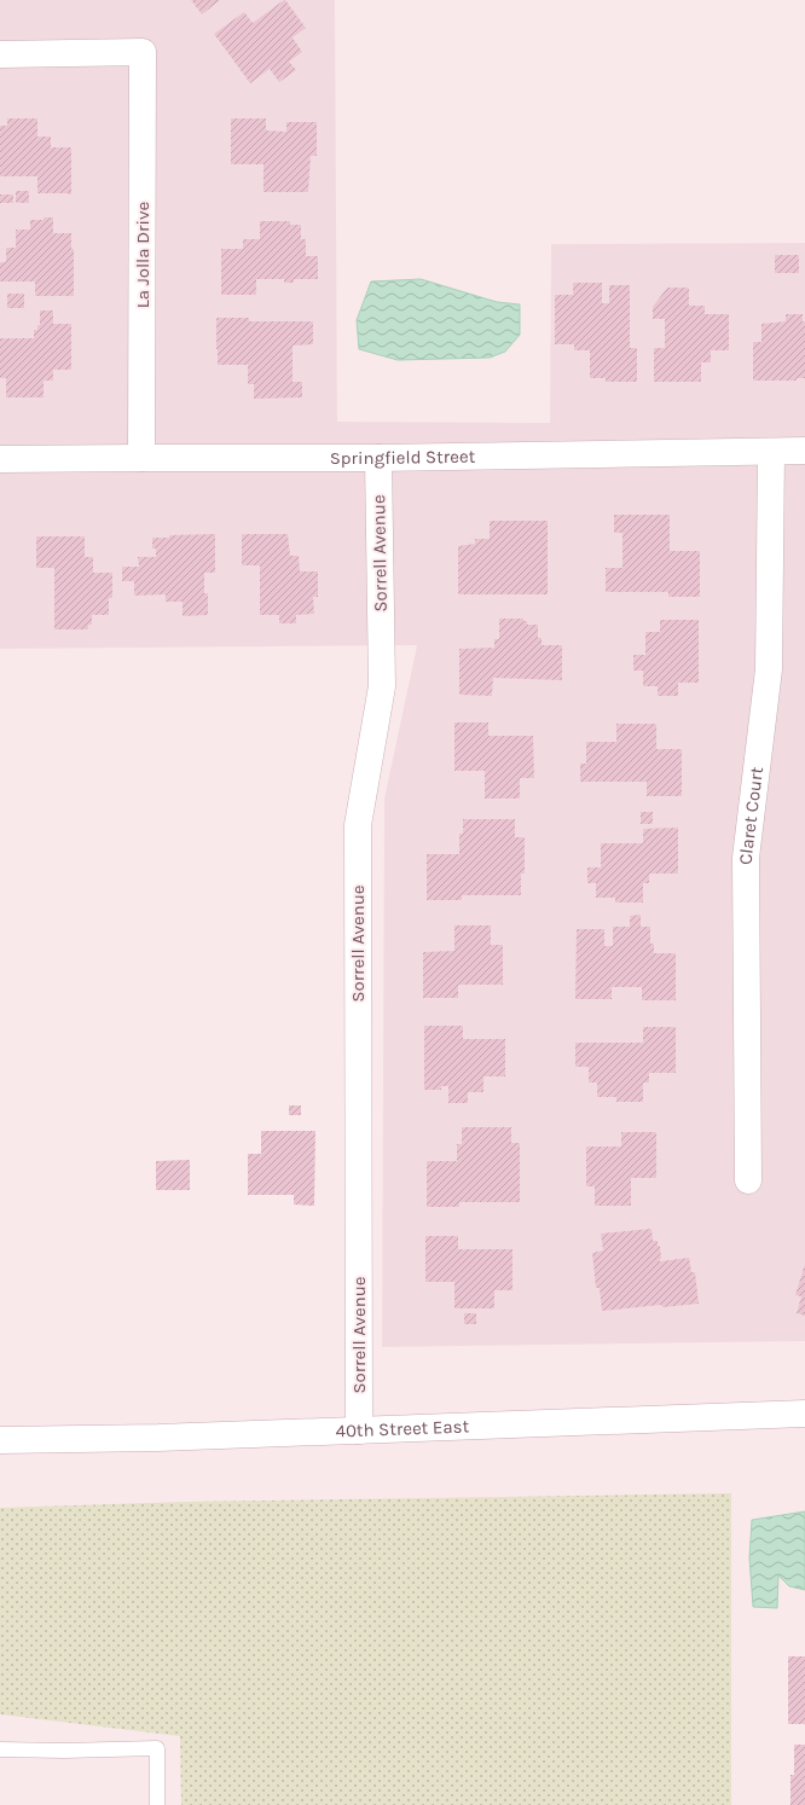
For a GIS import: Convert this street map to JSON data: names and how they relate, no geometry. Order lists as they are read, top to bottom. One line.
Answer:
{"streets":{"street":["La Jolla Drive","Springfield Street","Sorrell Avenue","Claret Court","40th Street East"]},"crossings":[["La Jolla Drive","Springfield Street"],["Springfield Street","Sorrell Avenue"],["Springfield Street","Claret Court"],["Sorrell Avenue","40th Street East"]]}
